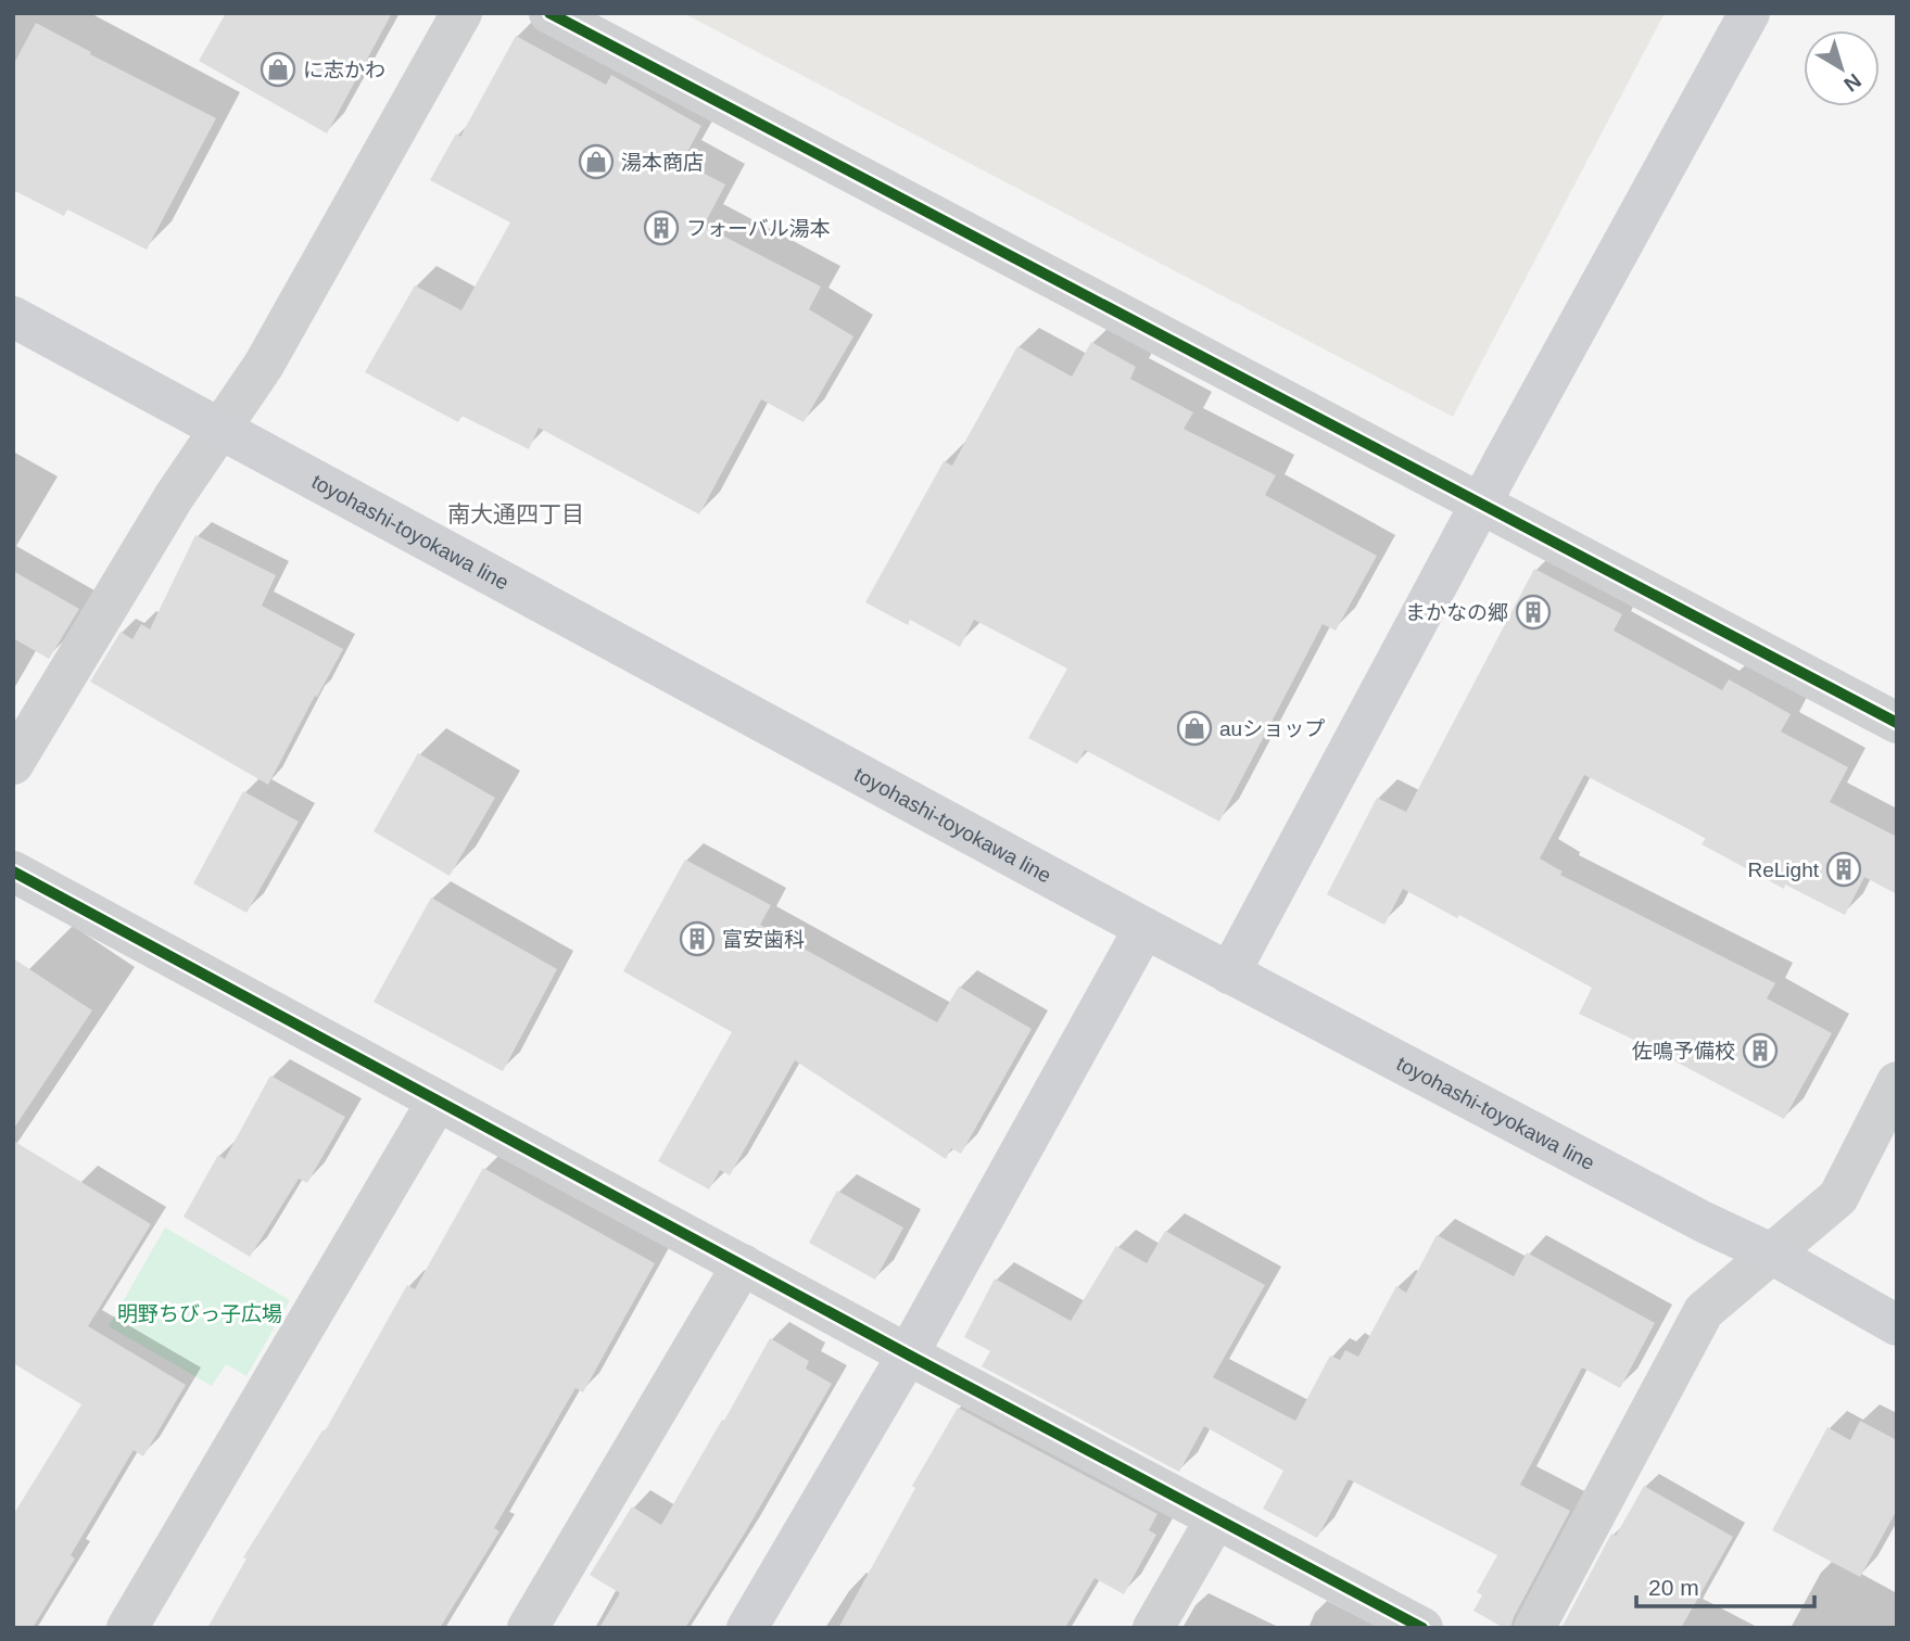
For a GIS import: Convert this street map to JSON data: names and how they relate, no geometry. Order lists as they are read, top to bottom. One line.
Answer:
{"streets":{"main road":["toyohashi-toyokawa line"]},"districts":["南大通四丁目"],"parks":["明野ちびっ子広場"],"places":{"shop":["に志かわ","湯本商店","auショップ"],"building":["フォーバル湯本","まかなの郷","ReLight","富安歯科","佐鳴予備校"]},"scale_bar":"20 m","north":"bottom right"}
